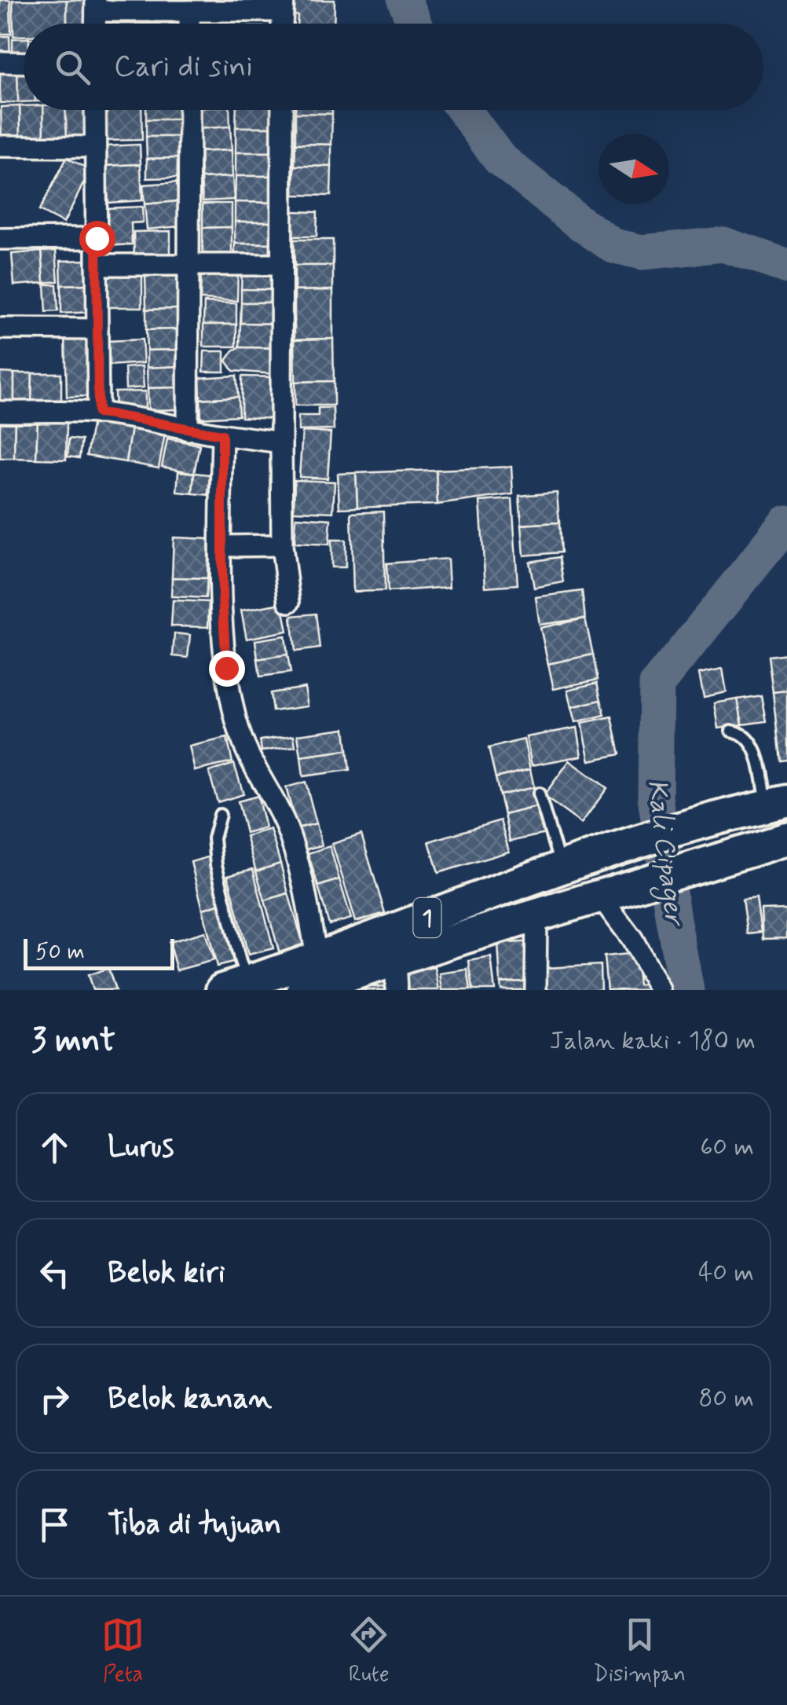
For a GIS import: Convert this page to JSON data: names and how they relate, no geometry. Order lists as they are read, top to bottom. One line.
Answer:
{"streets":{"highway":["1"]},"water":["Kali Cipager"],"scale_bar":"50 m","north":"right","page":{"search":"Cari di sini","scale":"50 m","heading":["3 mnt","Jalan kaki · 180 m"],"list":[["Lurus","60 m"],["Belok kiri","40 m"],["Belok kanan","80 m"],"Tiba di tujuan"],"nav":["Peta","Rute","Disimpan"]}}
